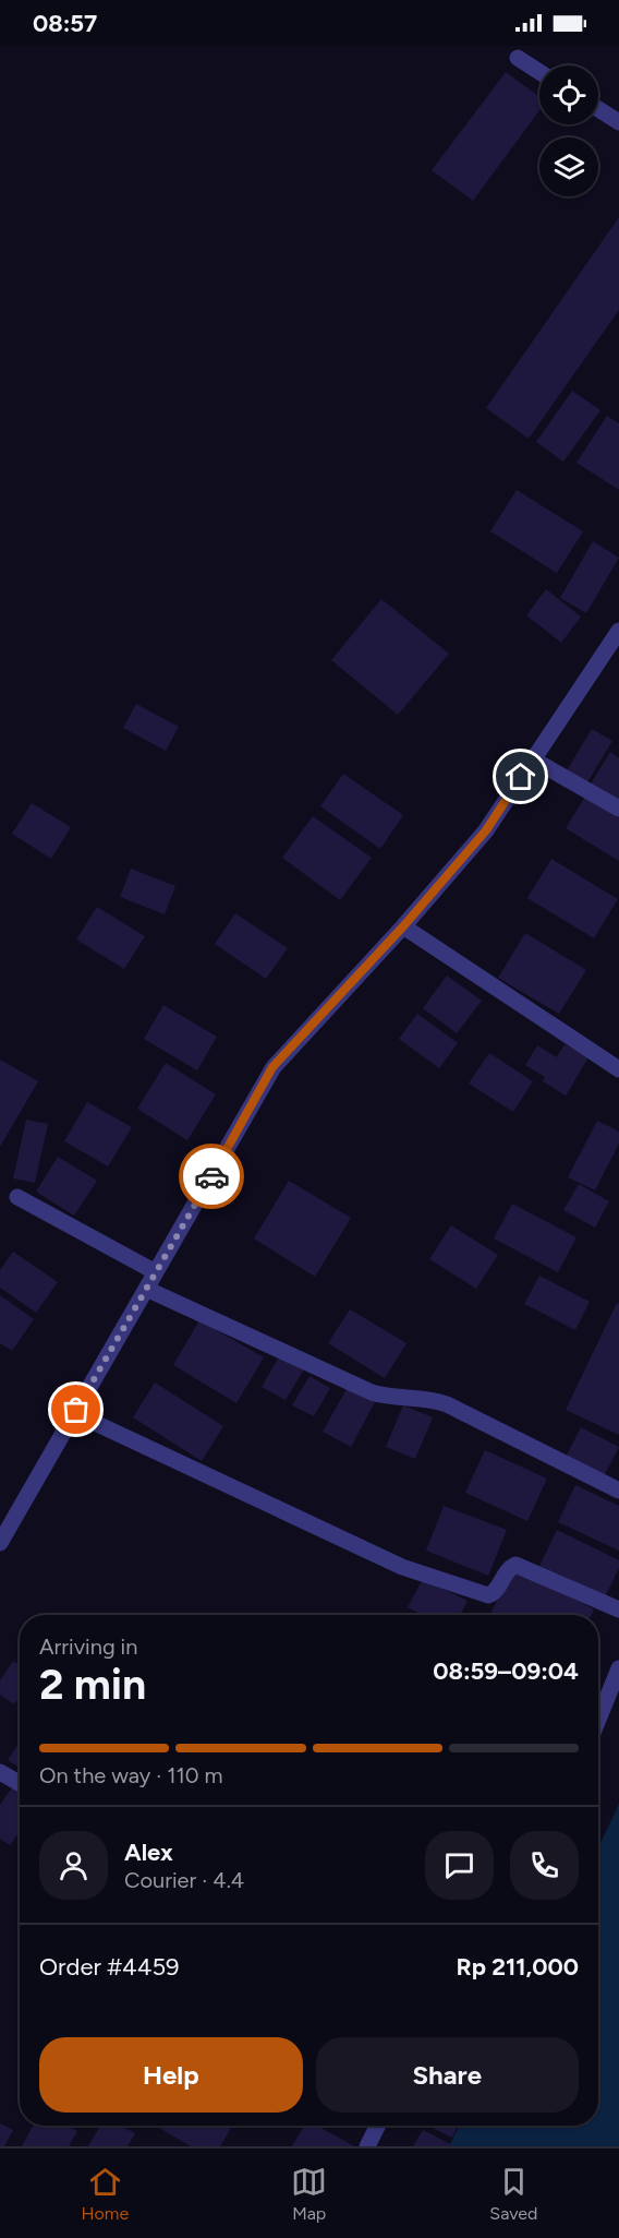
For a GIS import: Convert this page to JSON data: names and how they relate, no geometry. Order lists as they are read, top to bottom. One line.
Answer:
{"page":{"status":"08:57","heading":["2 min","Arriving in","08:59–09:04"],"panel":["Alex","Courier · 4.4","Order #4459","Rp 211,000"],"bar":"On the way · 110 m","buttons":["Help","Share"],"tabs":["Home","Map","Saved"]}}
